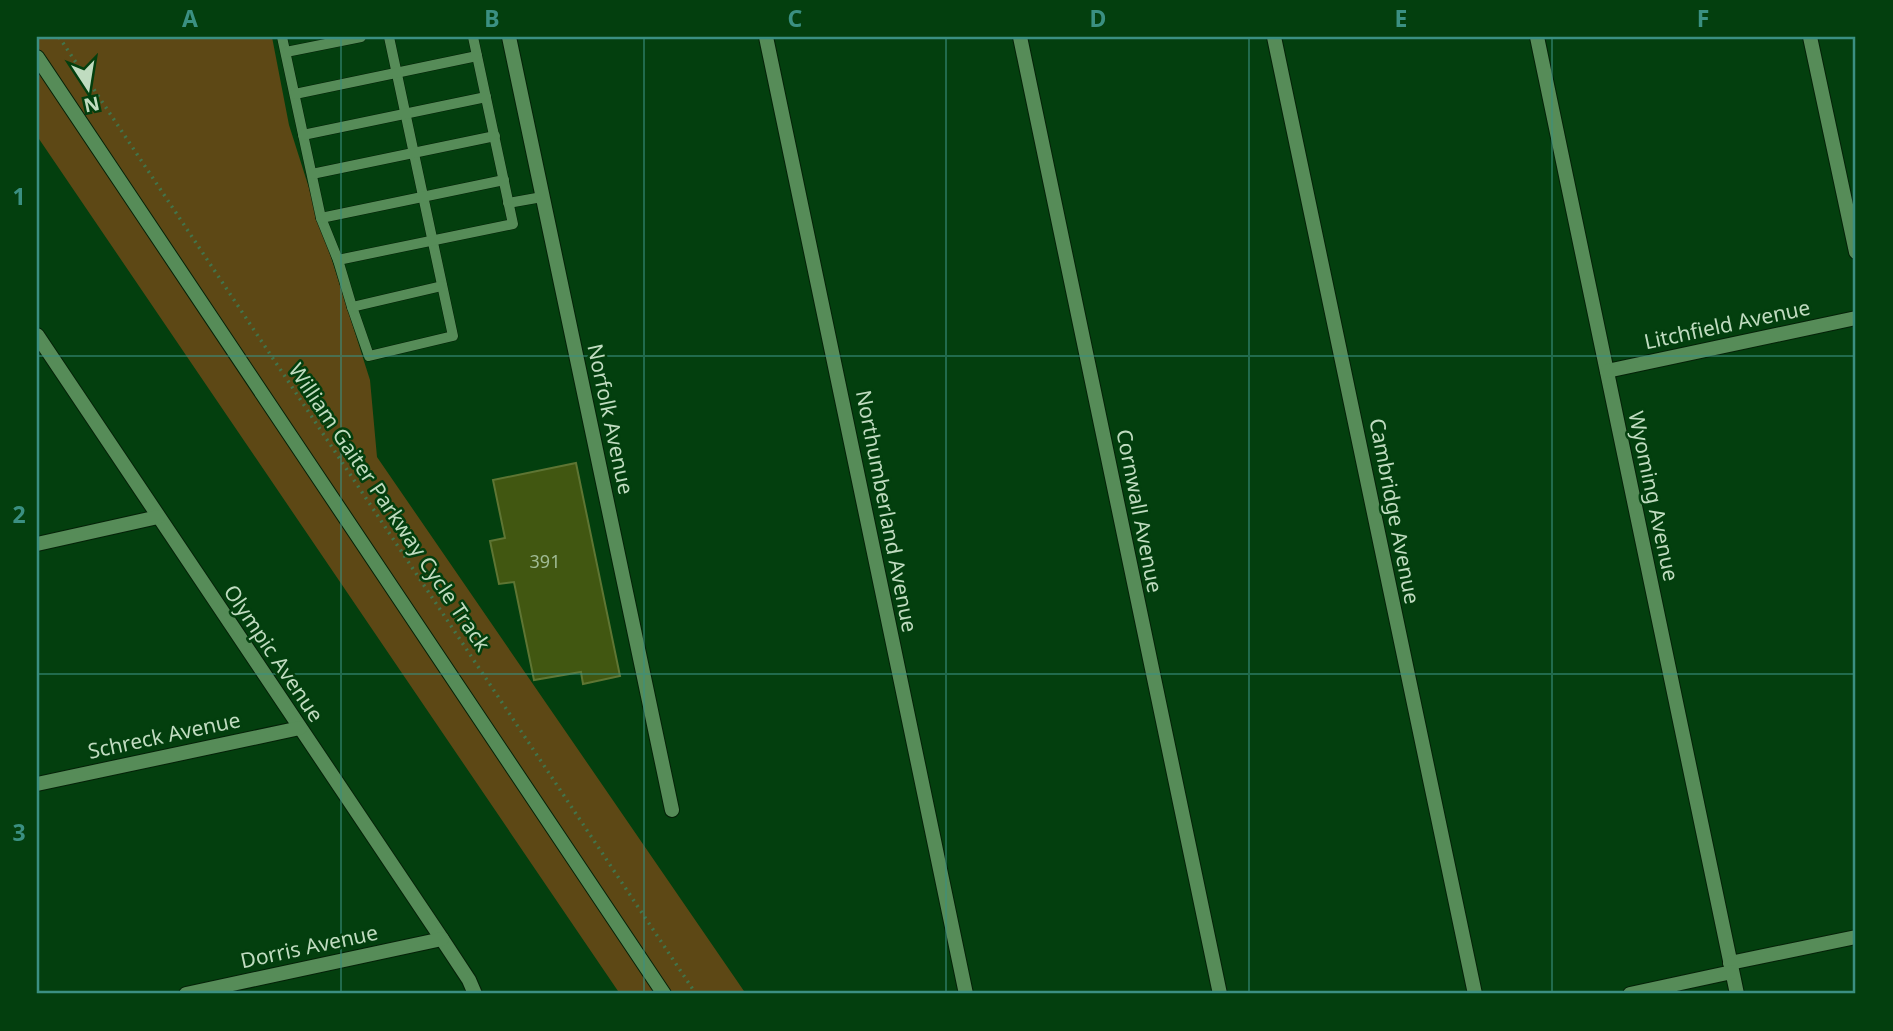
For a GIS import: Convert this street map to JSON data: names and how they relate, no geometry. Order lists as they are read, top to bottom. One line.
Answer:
{"streets":{"street":["Litchfield Avenue","Norfolk Avenue","Wyoming Avenue","Northumberland Avenue","Cornwall Avenue","Cambridge Avenue","Olympic Avenue","Schreck Avenue","Dorris Avenue"],"path":["William Gaiter Parkway Cycle Track"]},"crossings":[["Litchfield Avenue","Wyoming Avenue"],["Olympic Avenue","Schreck Avenue"],["Olympic Avenue","Dorris Avenue"]],"house_numbers":["391"],"north":"bottom","grid":{"columns":["A","B","C","D","E","F"],"rows":["1","2","3"]}}
